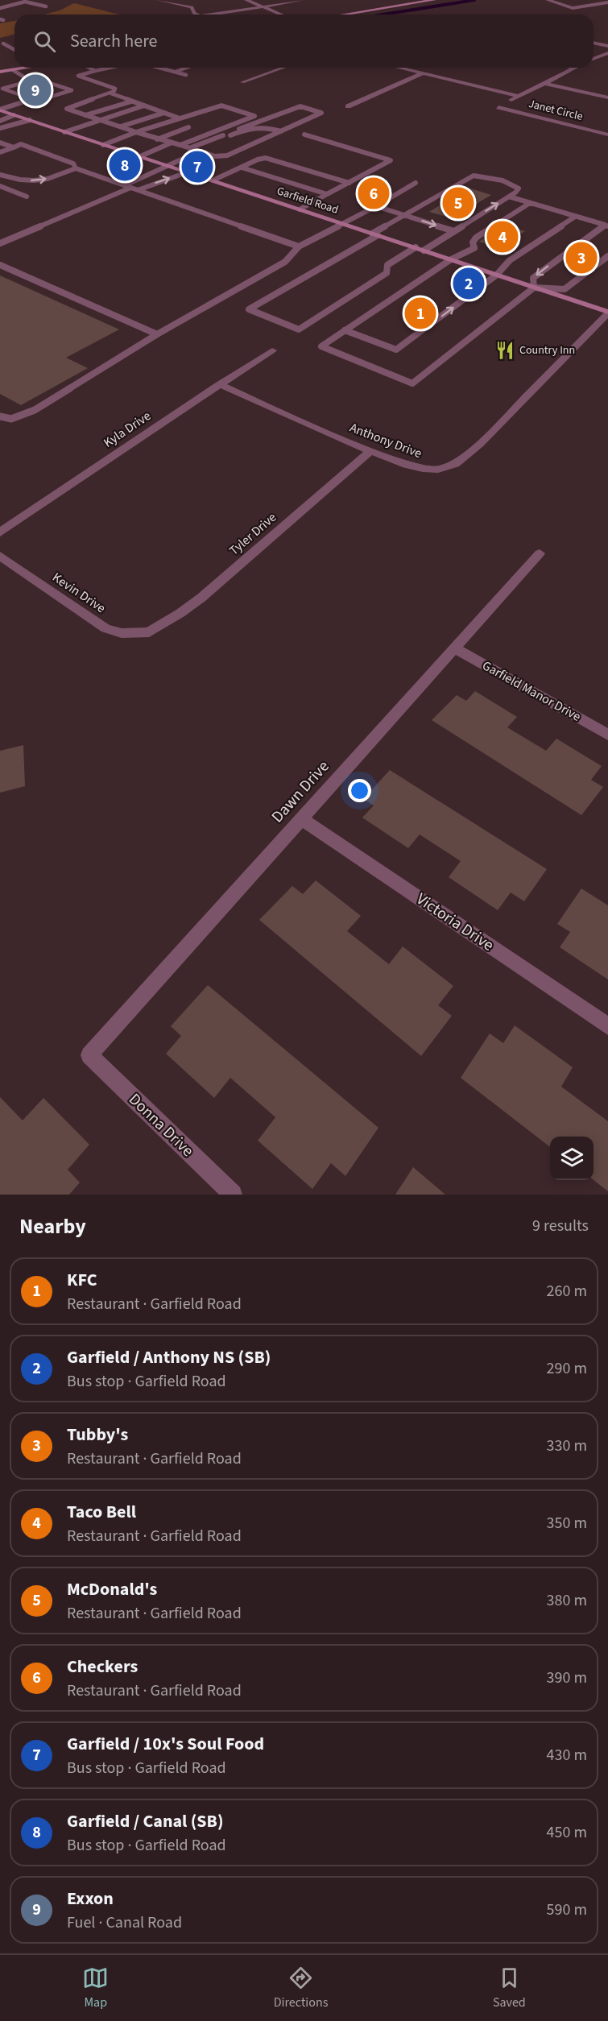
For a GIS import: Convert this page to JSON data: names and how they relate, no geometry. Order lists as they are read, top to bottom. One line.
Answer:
{"streets":{"main road":["Garfield Road"],"street":["Janet Circle","Kyla Drive","Anthony Drive","Tyler Drive","Kevin Drive","Garfield Manor Drive","Dawn Drive","Victoria Drive","Donna Drive"]},"crossings":[["Garfield Road","Anthony Drive"],["Kyla Drive","Anthony Drive"],["Anthony Drive","Tyler Drive"],["Tyler Drive","Kevin Drive"],["Garfield Manor Drive","Dawn Drive"],["Dawn Drive","Victoria Drive"],["Dawn Drive","Donna Drive"]],"places":{"restaurant":["Country Inn"]},"page":{"search":"Search here","pins":["9","8","7","6","5","4","3","2","1"],"heading":["Nearby","9 results"],"list":[{"mark":"1","name":"KFC","note":"Restaurant · Garfield Road","value":"260 m"},{"mark":"2","name":"Garfield / Anthony NS (SB)","note":"Bus stop · Garfield Road","value":"290 m"},{"mark":"3","name":"Tubby's","note":"Restaurant · Garfield Road","value":"330 m"},{"mark":"4","name":"Taco Bell","note":"Restaurant · Garfield Road","value":"350 m"},{"mark":"5","name":"McDonald's","note":"Restaurant · Garfield Road","value":"380 m"},{"mark":"6","name":"Checkers","note":"Restaurant · Garfield Road","value":"390 m"},{"mark":"7","name":"Garfield / 10x's Soul Food","note":"Bus stop · Garfield Road","value":"430 m"},{"mark":"8","name":"Garfield / Canal (SB)","note":"Bus stop · Garfield Road","value":"450 m"},{"mark":"9","name":"Exxon","note":"Fuel · Canal Road","value":"590 m"}],"nav":["Map","Directions","Saved"]}}
